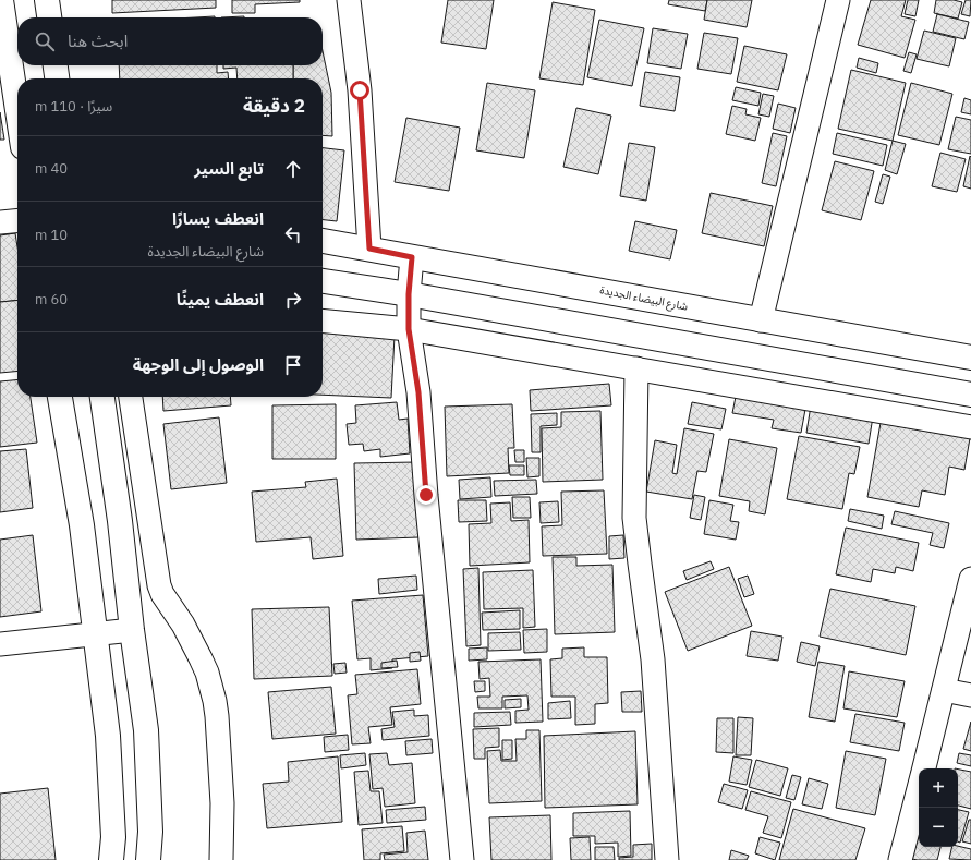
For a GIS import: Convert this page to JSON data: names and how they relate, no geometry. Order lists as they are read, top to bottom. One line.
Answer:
{"streets":{"street":["شارع البيضاء الجديدة"]},"page":{"search":"ابحث هنا","heading":["2 دقيقة","سيرًا · 110 m"],"list":[["تابع السير","40 m"],["انعطف يسارًا","شارع البيضاء الجديدة","10 m"],["انعطف يمينًا","60 m"],"الوصول إلى الوجهة"],"map_buttons":["+","−"]}}
